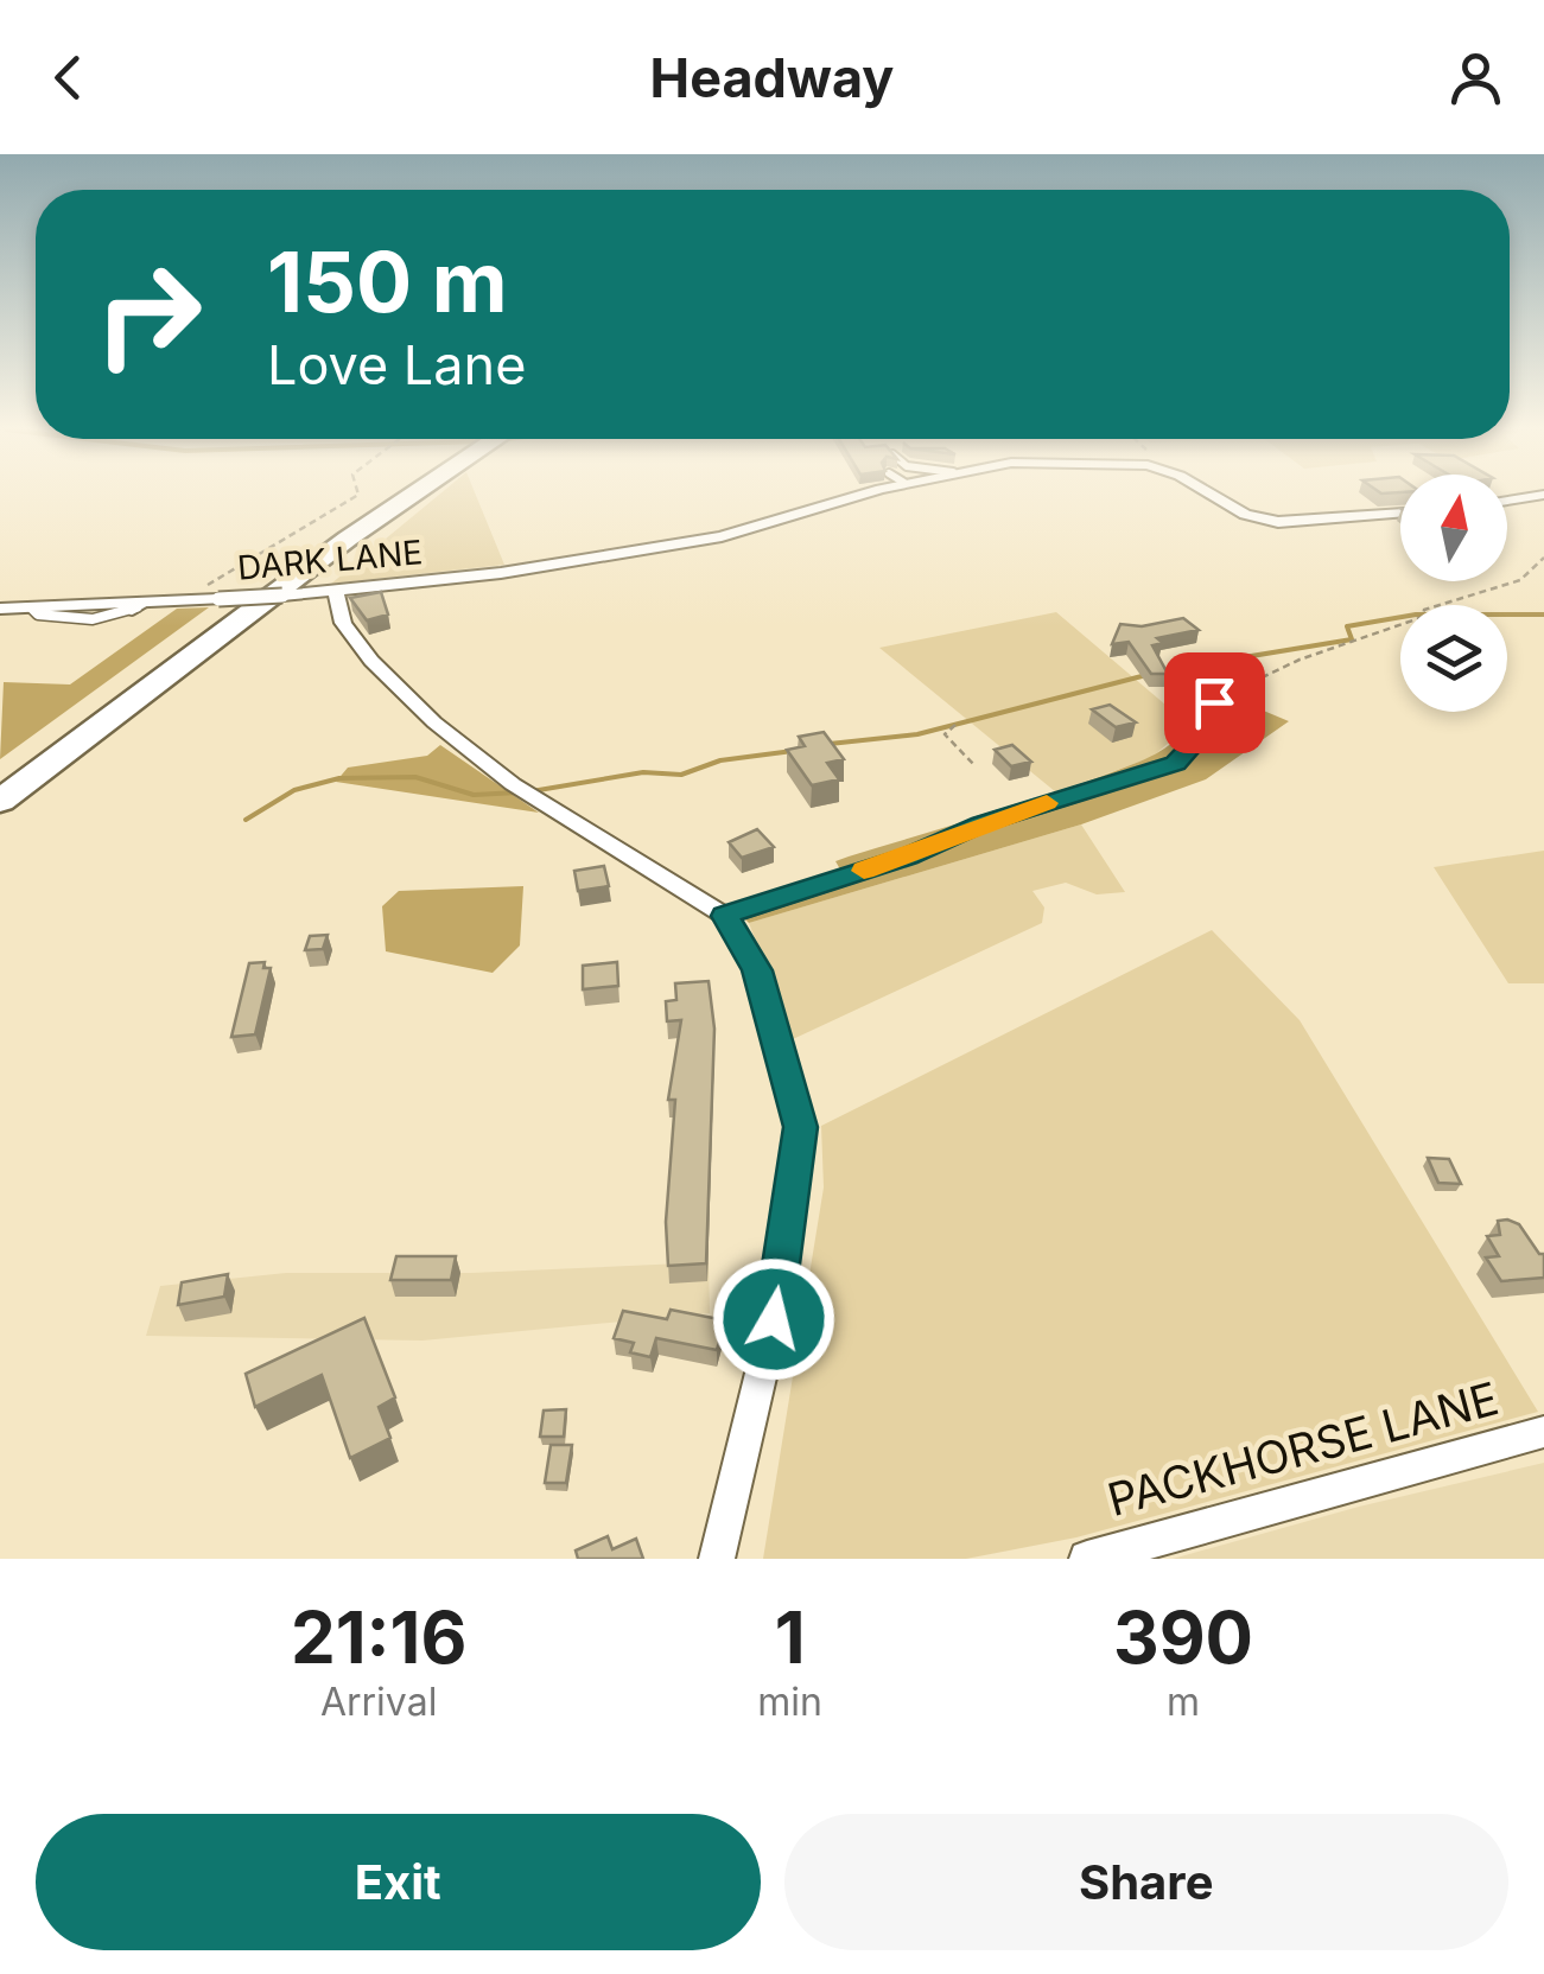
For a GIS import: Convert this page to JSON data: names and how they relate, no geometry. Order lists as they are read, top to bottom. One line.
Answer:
{"streets":{"street":["DARK LANE","PACKHORSE LANE"]},"north":"top","page":{"header":"Headway","turn":["150 m","Love Lane"],"eta":["21:16","Arrival","1","min","390","m"],"buttons":["Exit","Share"]}}
